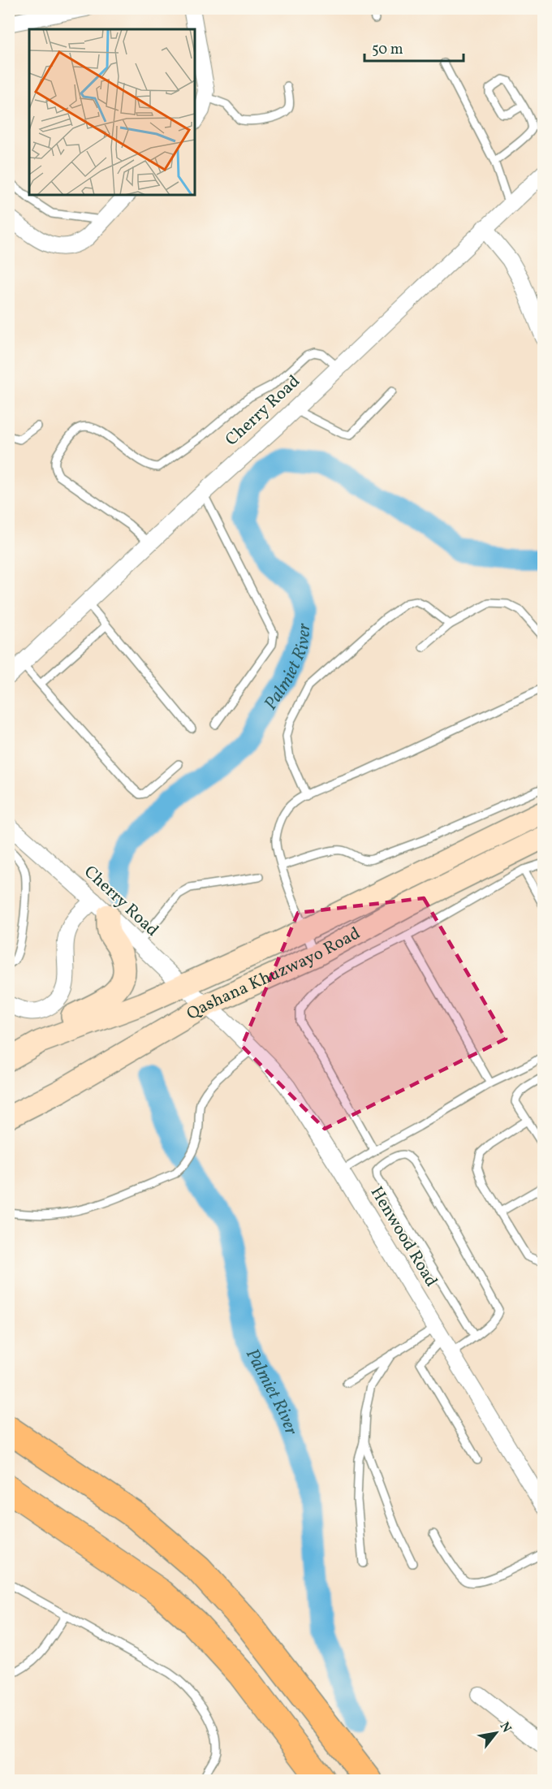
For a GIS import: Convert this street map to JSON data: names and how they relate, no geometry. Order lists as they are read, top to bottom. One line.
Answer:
{"streets":{"main road":["Qashana Khuzwayo Road"],"street":["Cherry Road","Henwood Road"]},"crossings":[["Cherry Road","Qashana Khuzwayo Road"],["Cherry Road","Henwood Road"],["Qashana Khuzwayo Road","Henwood Road"]],"water":["Palmiet River"],"scale_bar":"50 m","north":"top right"}
